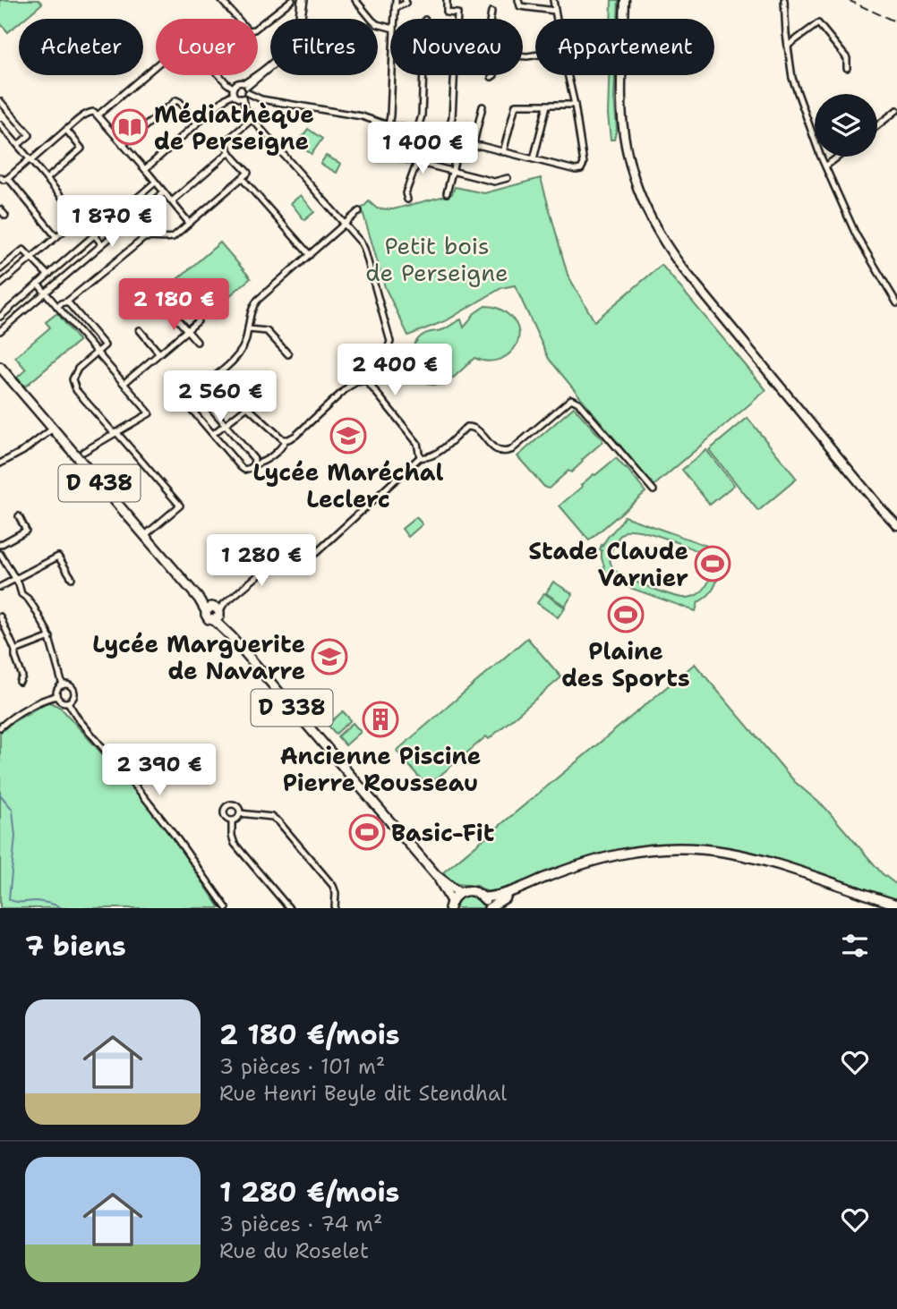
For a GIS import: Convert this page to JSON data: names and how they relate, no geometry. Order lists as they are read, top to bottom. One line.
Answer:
{"streets":{"main road":["D 438","D 338"]},"crossings":[["D 438","D 338"]],"parks":["Petit bois de Perseigne"],"places":{"library":["Médiathèque de Perseigne"],"school or university":["Lycée Maréchal Leclerc","Lycée Marguerite de Navarre"],"sports":["Stade Claude Varnier","Plaine des Sports","Basic-Fit"],"building":["Ancienne Piscine Pierre Rousseau"]},"page":{"chip":["Acheter","Louer","Filtres","Nouveau","Appartement"],"price":["1 400 €","1 870 €","2 180 €","2 400 €","2 560 €","1 280 €","2 390 €"],"heading":"7 biens","list":[{"name":"2 180 €/mois","note":"3 pièces · 101 m² · Rue Henri Beyle dit Stendhal"},{"name":"1 280 €/mois","note":"3 pièces · 74 m² · Rue du Roselet"}]}}
